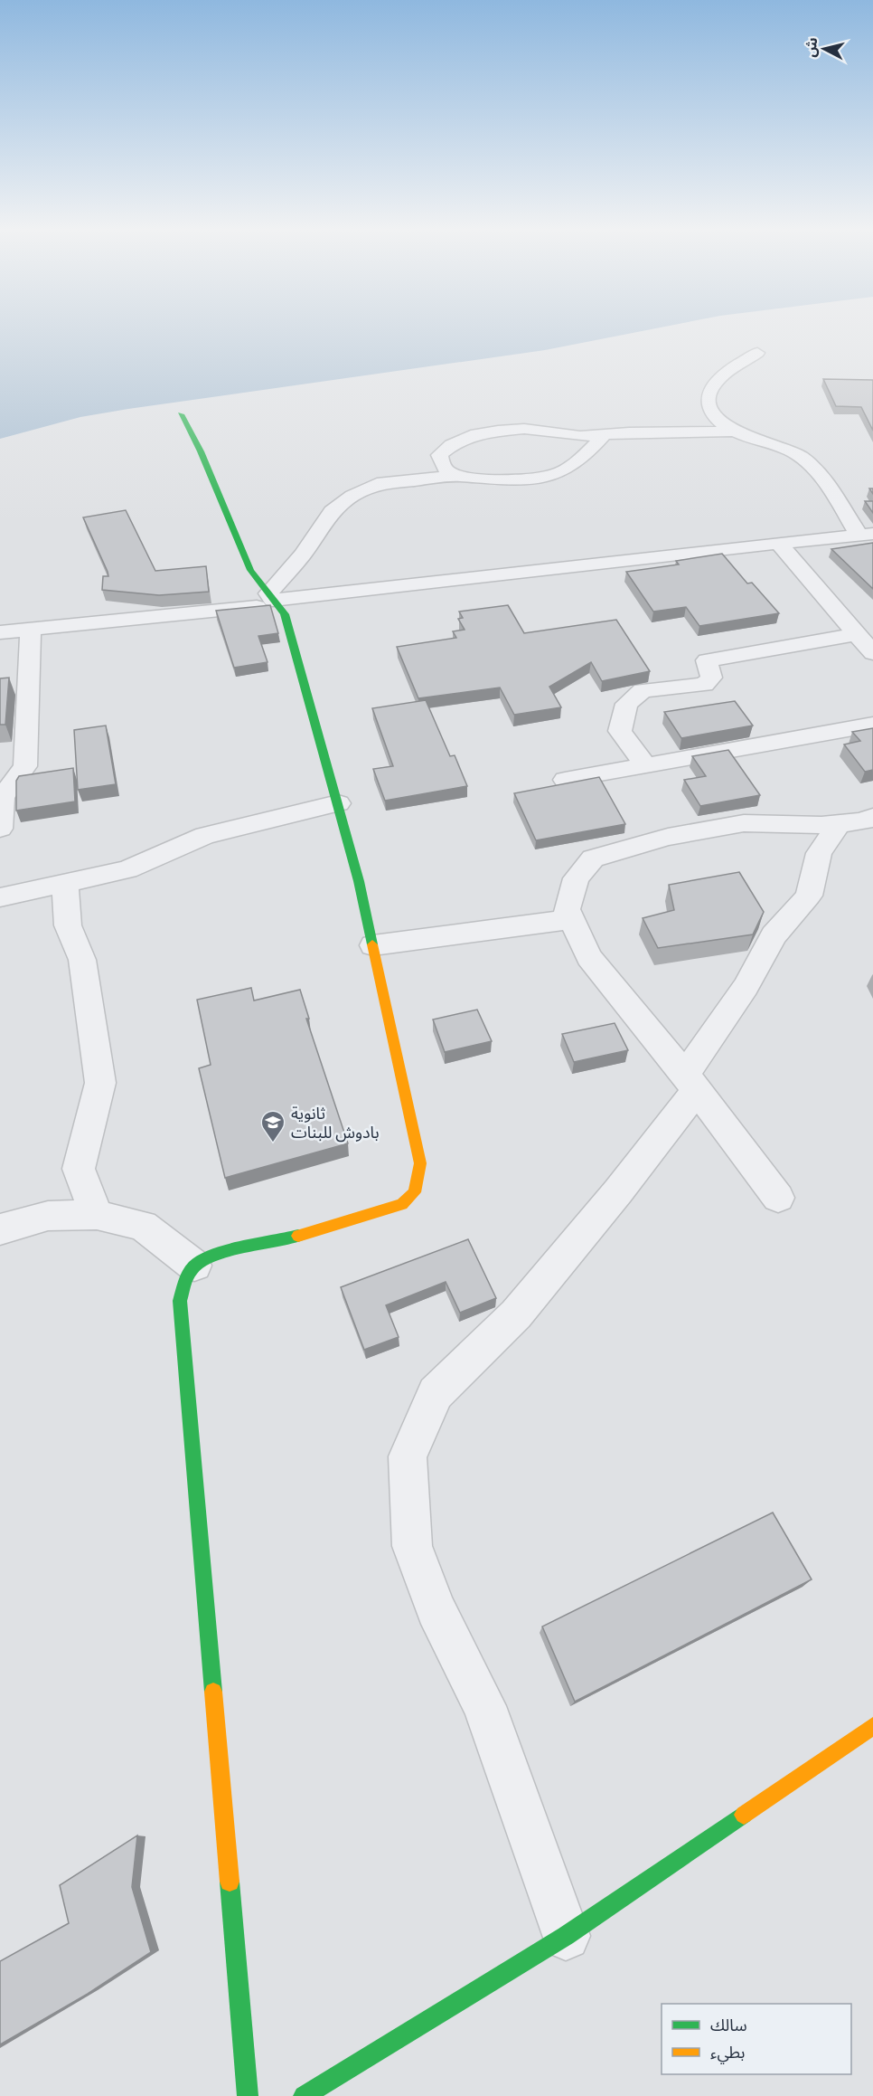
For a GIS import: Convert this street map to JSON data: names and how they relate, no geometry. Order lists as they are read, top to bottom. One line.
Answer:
{"places":{"school or university":["ثانوية بادوش للبنات"]},"legend":["سالك","بطيء"],"north":"left"}
